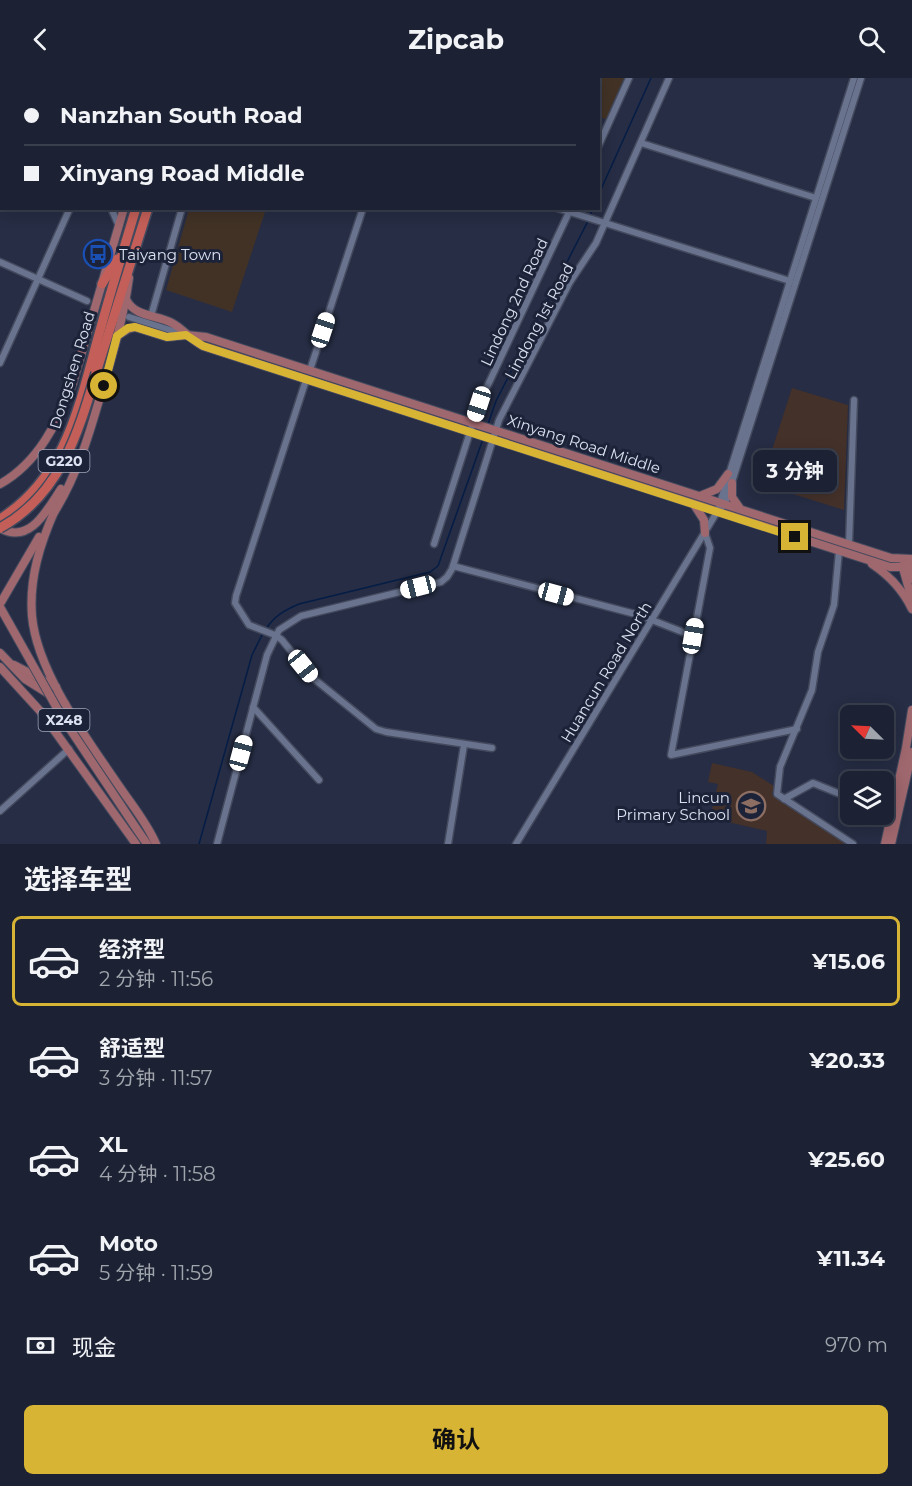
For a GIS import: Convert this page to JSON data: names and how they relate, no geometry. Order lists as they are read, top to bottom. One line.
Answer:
{"streets":{"highway":["Dongshen Road","G220"],"main road":["Xinyang Road Middle","X248"],"street":["Lindong 2nd Road","Lindong 1st Road","Huancun Road North"]},"crossings":[["Lindong 2nd Road","Xinyang Road Middle"],["Lindong 1st Road","Xinyang Road Middle"],["Xinyang Road Middle","Huancun Road North"]],"places":{"bus stop":["Taiyang Town"],"school or university":["Lincun Primary School"]},"north":"top left","page":{"header":"Zipcab","banner":["Nanzhan South Road","Xinyang Road Middle"],"bubble":"3 分钟","heading":"选择车型","list":[{"name":"经济型","note":"2 分钟 · 11:56","value":"¥15.06"},{"name":"舒适型","note":"3 分钟 · 11:57","value":"¥20.33"},{"name":"XL","note":"4 分钟 · 11:58","value":"¥25.60"},{"name":"Moto","note":"5 分钟 · 11:59","value":"¥11.34"}],"pay":["现金","970 m"],"buttons":"确认"}}
